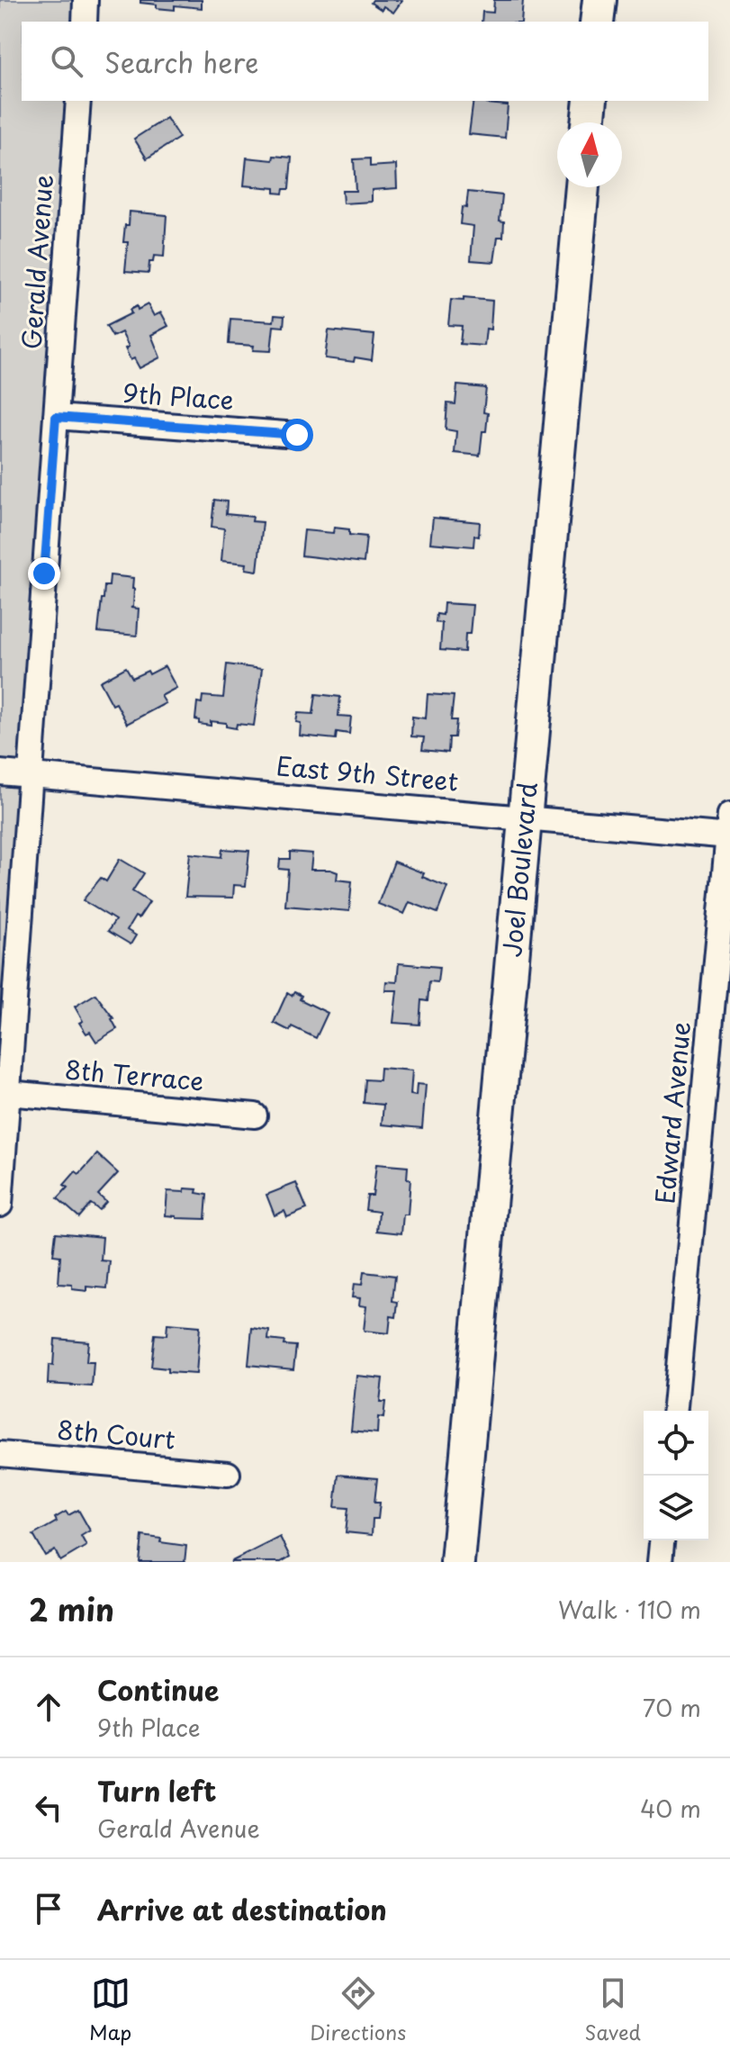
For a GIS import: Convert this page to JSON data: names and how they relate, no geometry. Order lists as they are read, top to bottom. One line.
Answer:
{"streets":{"main road":["Joel Boulevard"],"street":["Gerald Avenue","9th Place","East 9th Street","8th Terrace","Edward Avenue","8th Court"]},"crossings":[["Gerald Avenue","9th Place"],["Gerald Avenue","East 9th Street"],["Gerald Avenue","8th Terrace"],["East 9th Street","Joel Boulevard"],["East 9th Street","Edward Avenue"]],"north":"top","page":{"search":"Search here","heading":["2 min","Walk · 110 m"],"list":[["Continue","9th Place","70 m"],["Turn left","Gerald Avenue","40 m"],"Arrive at destination"],"nav":["Map","Directions","Saved"]}}
